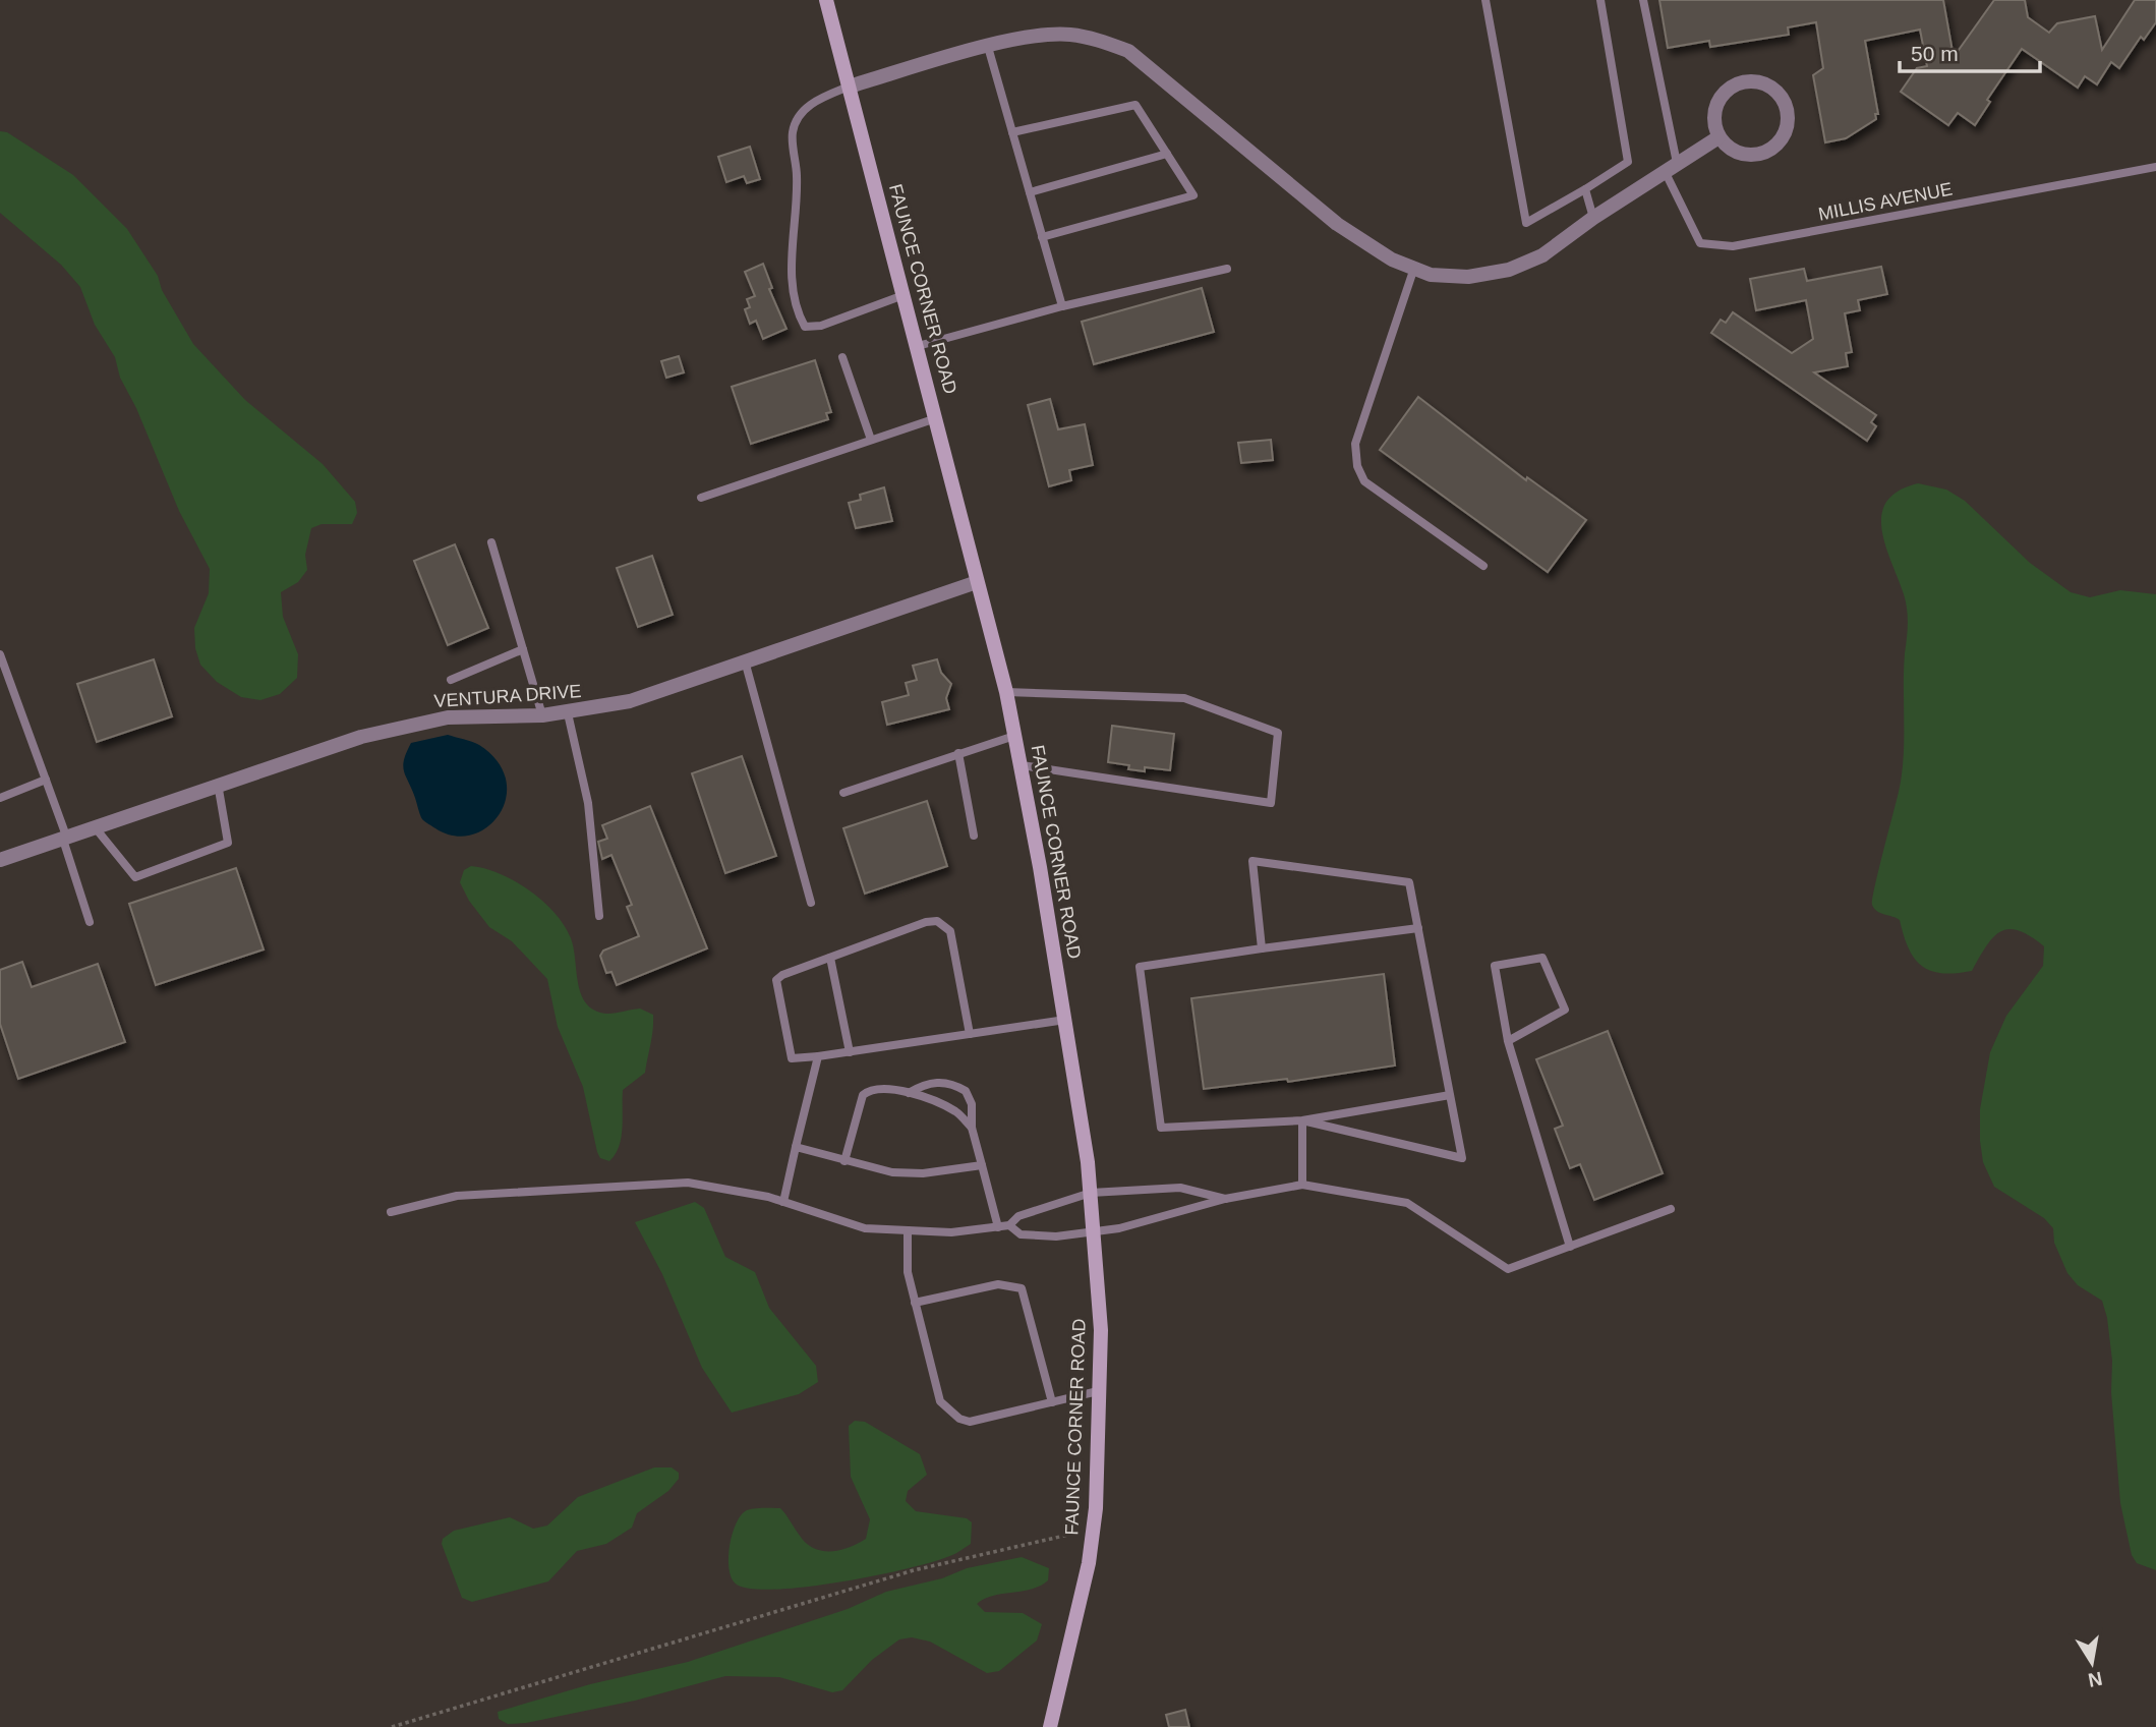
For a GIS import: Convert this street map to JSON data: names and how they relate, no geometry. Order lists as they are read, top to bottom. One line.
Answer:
{"streets":{"main road":["FAUNCE CORNER ROAD"],"street":["VENTURA DRIVE"],"lane":["MILLIS AVENUE"]},"crossings":[["FAUNCE CORNER ROAD","VENTURA DRIVE"]],"scale_bar":"50 m","north":"bottom"}
